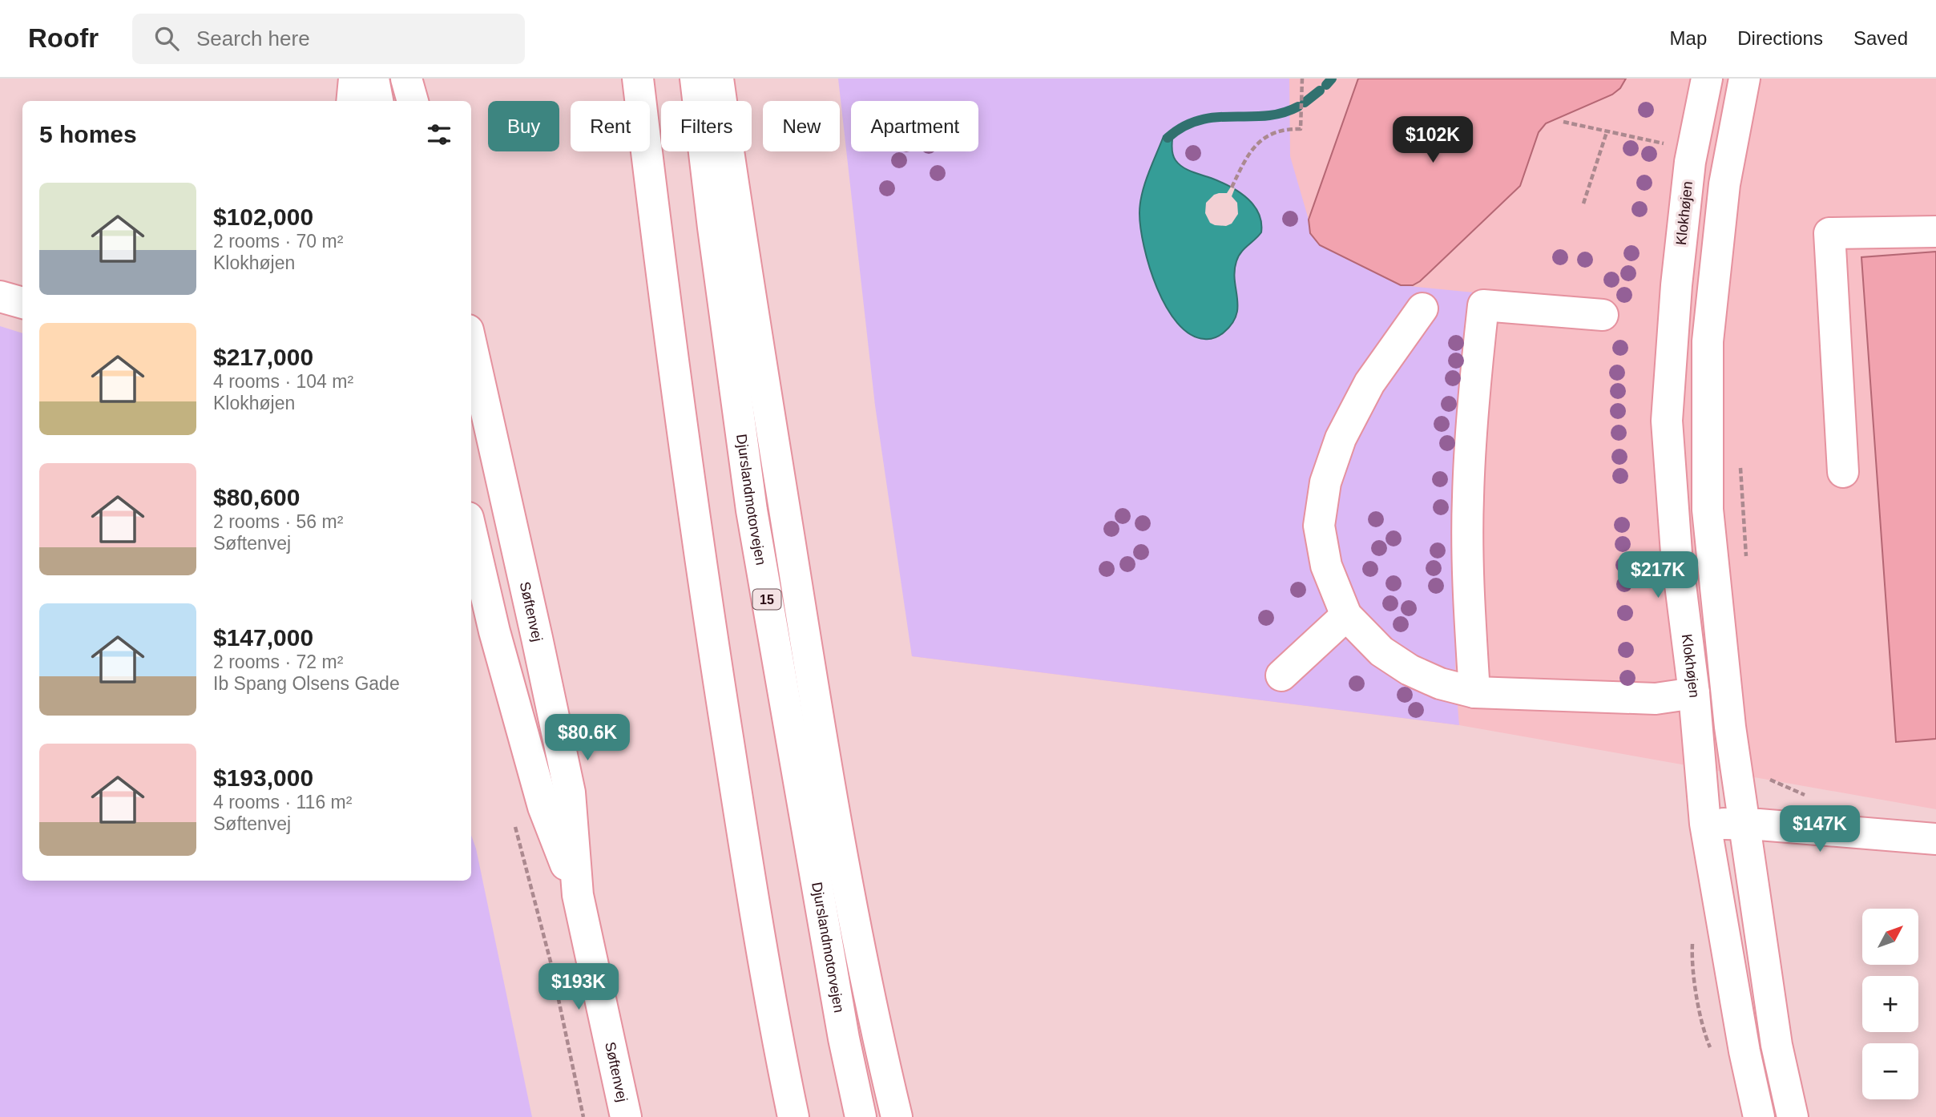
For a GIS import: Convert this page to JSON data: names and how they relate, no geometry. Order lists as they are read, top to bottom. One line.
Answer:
{"streets":{"main road":["Klokhøjen","Djurslandmotorvejen","15","Søftenvej"]},"north":"top right","page":{"header":"Roofr","search":"Search here","nav":["Map","Directions","Saved"],"chip":["Buy","Rent","Filters","New","Apartment"],"heading":"5 homes","price":["$102K","$217K","$80.6K","$147K","$193K"],"list":[{"name":"$102,000","note":"2 rooms · 70 m² · Klokhøjen"},{"name":"$217,000","note":"4 rooms · 104 m² · Klokhøjen"},{"name":"$80,600","note":"2 rooms · 56 m² · Søftenvej"},{"name":"$147,000","note":"2 rooms · 72 m² · Ib Spang Olsens Gade"},{"name":"$193,000","note":"4 rooms · 116 m² · Søftenvej"}],"map_buttons":["+","−"]}}
